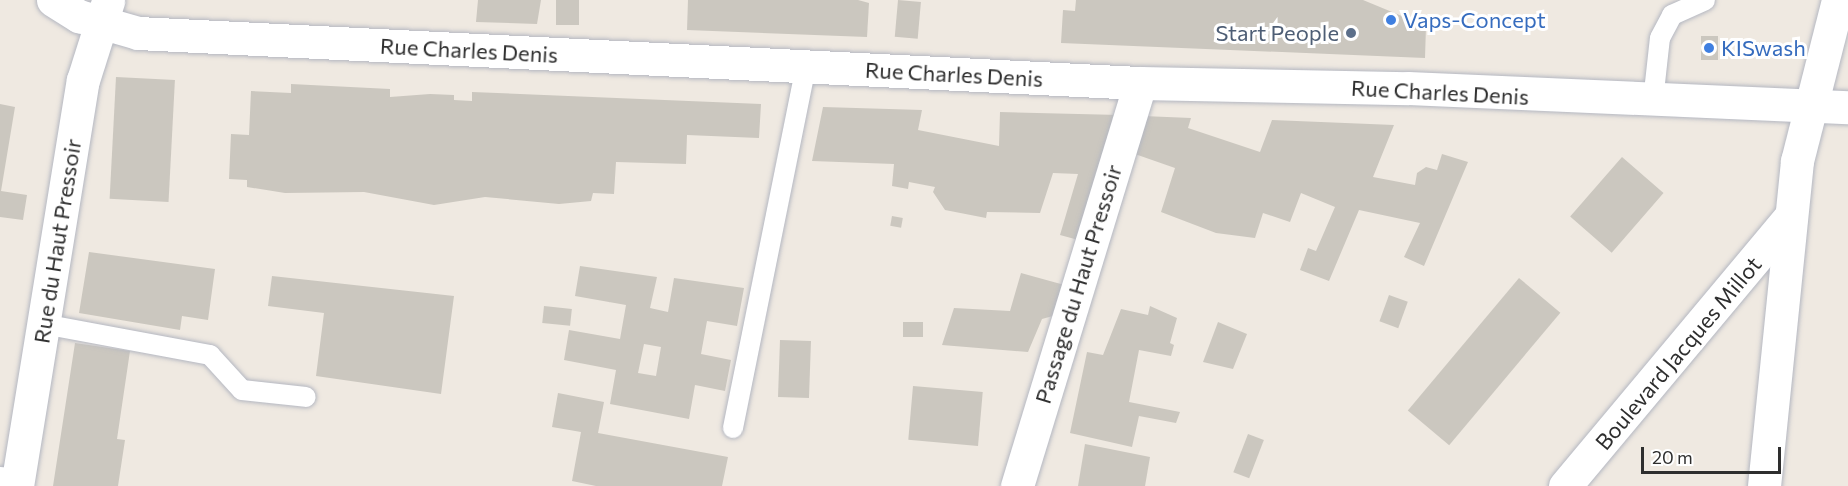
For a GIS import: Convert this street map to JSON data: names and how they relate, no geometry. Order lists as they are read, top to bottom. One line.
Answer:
{"streets":{"street":["Rue Charles Denis","Rue du Haut Pressoir","Passage du Haut Pressoir","Boulevard Jacques Millot"]},"crossings":[["Rue Charles Denis","Rue du Haut Pressoir"],["Rue Charles Denis","Passage du Haut Pressoir"],["Rue Charles Denis","Boulevard Jacques Millot"]],"places":["Vaps-Concept","Start People","KISwash"],"scale_bar":"20 m"}
